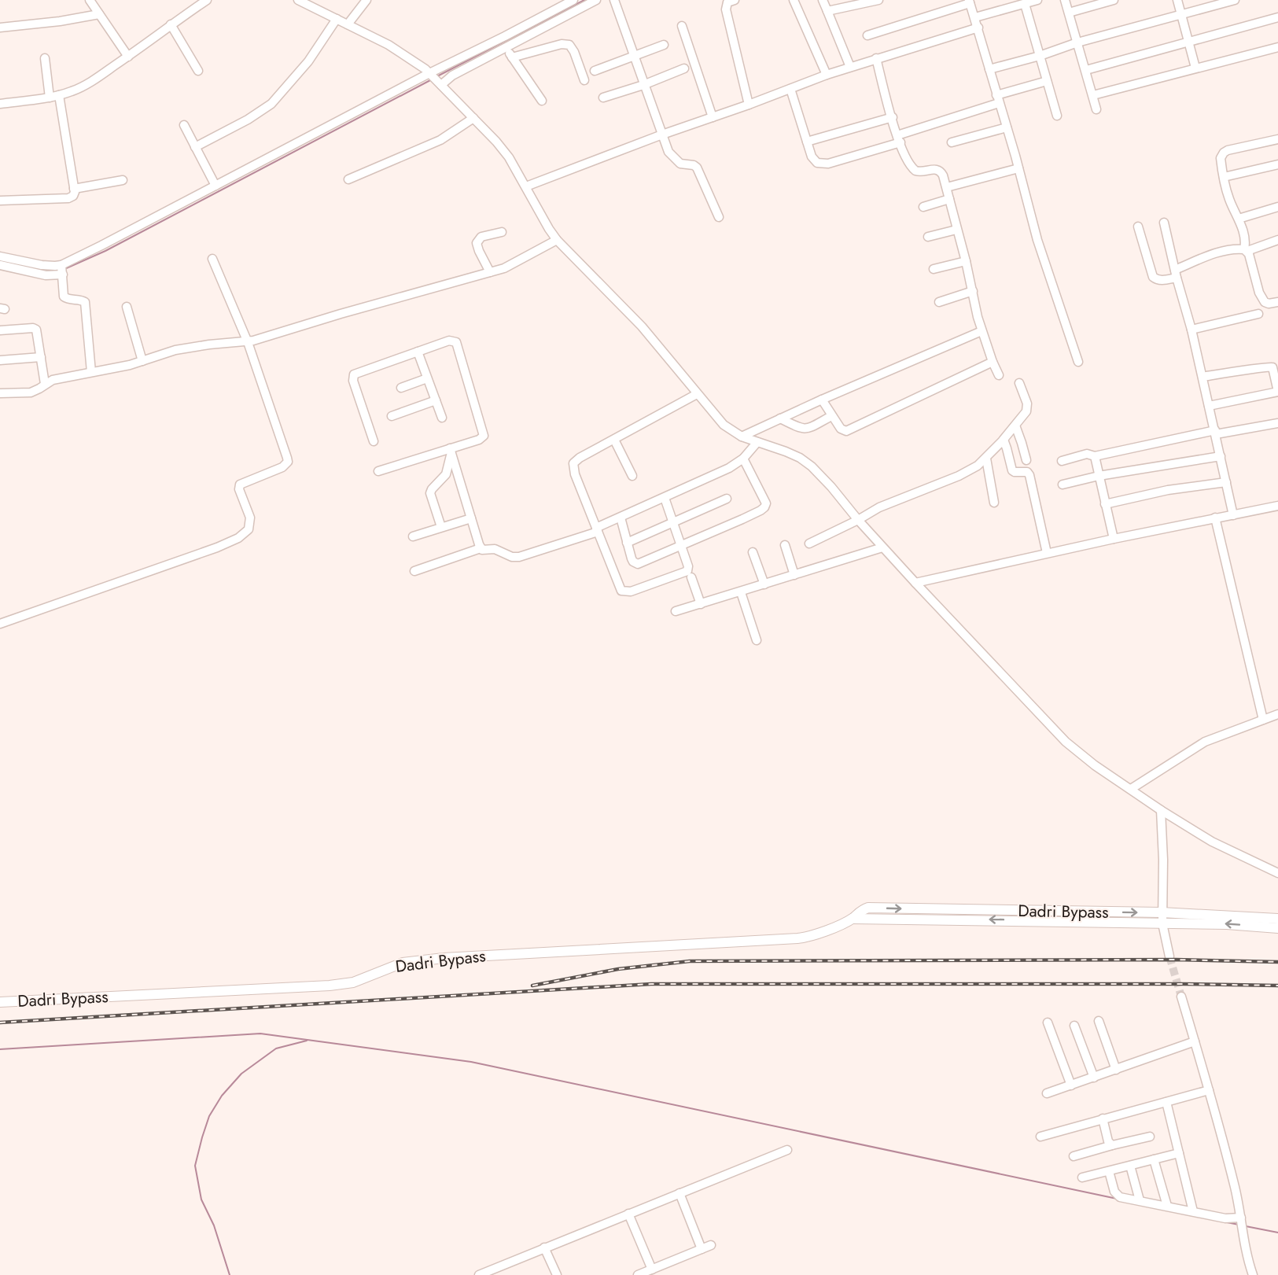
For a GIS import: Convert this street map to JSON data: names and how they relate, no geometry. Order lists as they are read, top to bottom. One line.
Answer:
{"streets":{"main road":["Dadri Bypass"]}}
